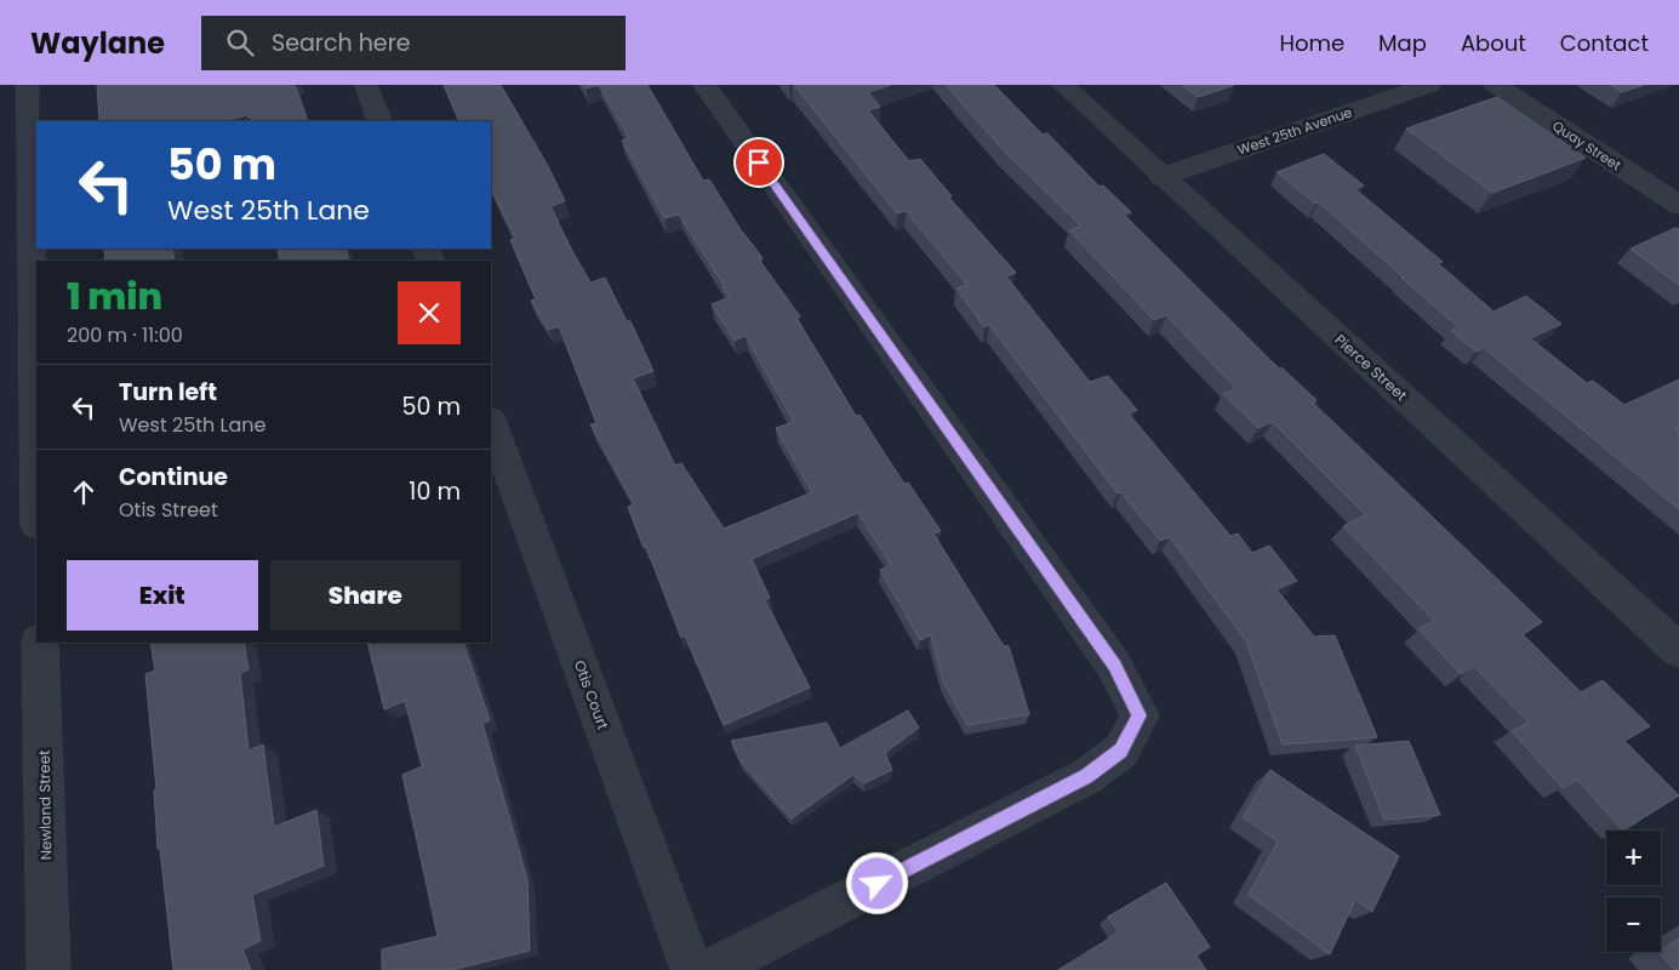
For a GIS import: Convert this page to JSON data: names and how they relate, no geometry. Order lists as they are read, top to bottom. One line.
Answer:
{"streets":{"street":["West 25th Avenue","Quay Street","Pierce Street","Otis Court","Newland Street"]},"crossings":[["West 25th Avenue","Pierce Street"]],"page":{"header":"Waylane","search":"Search here","nav":["Home","Map","About","Contact"],"turn":["50 m","West 25th Lane"],"heading":["1 min","200 m · 11:00"],"list":[{"name":"Turn left","note":"West 25th Lane","value":"50 m"},{"name":"Continue","note":"Otis Street","value":"10 m"}],"buttons":["Exit","Share"],"map_buttons":["+","−"]}}
